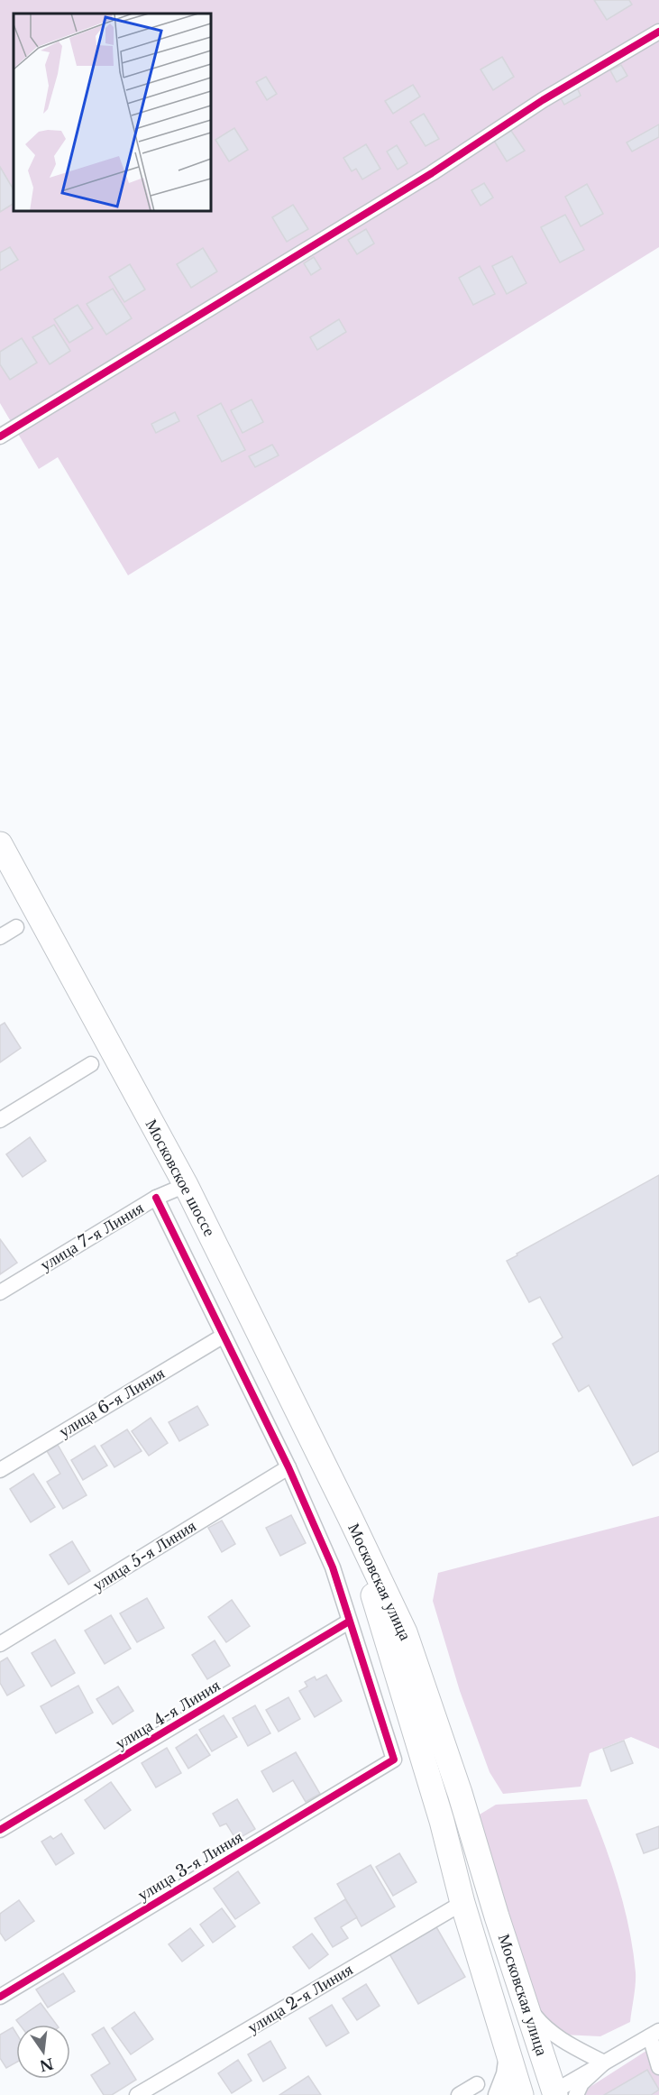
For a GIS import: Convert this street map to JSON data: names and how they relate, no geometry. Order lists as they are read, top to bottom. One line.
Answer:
{"streets":{"highway":["Московское шоссе","Московская улица"],"street":["улица 7-я Линия","улица 6-я Линия","улица 5-я Линия","улица 4-я Линия","улица 3-я Линия","улица 2-я Линия"]},"crossings":[["Московское шоссе","улица 7-я Линия"],["Московское шоссе","Московская улица"],["Московская улица","улица 2-я Линия"],["улица 4-я Линия","улица 3-я Линия"]],"north":"bottom"}
